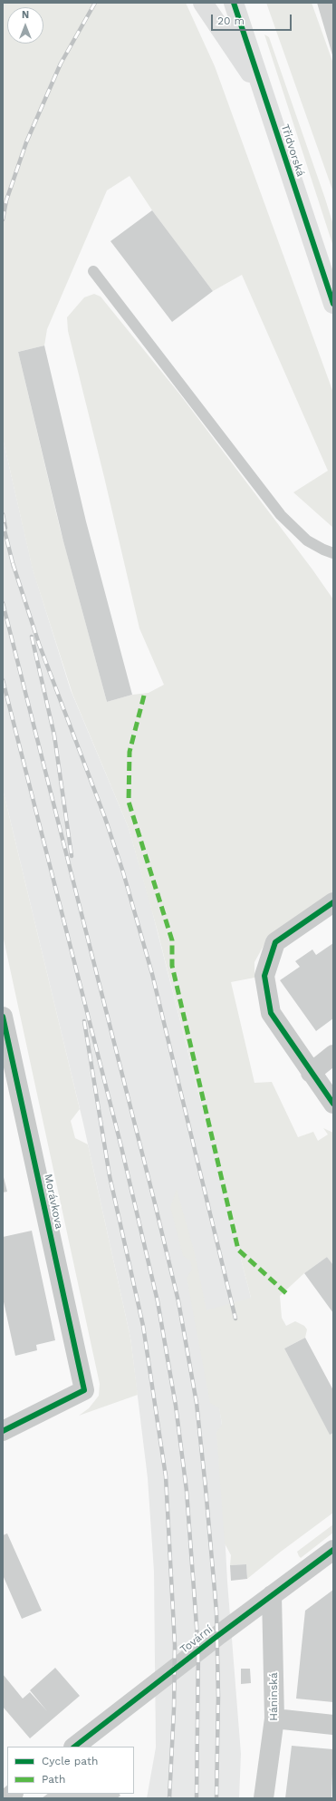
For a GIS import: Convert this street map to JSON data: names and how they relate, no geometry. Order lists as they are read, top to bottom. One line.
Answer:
{"streets":{"main road":["Třídvorská"],"street":["Morávkova","Tovární","Háninská"]},"crossings":[["Tovární","Háninská"]],"legend":["Cycle path","Path"],"scale_bar":"20 m","north":"top"}
